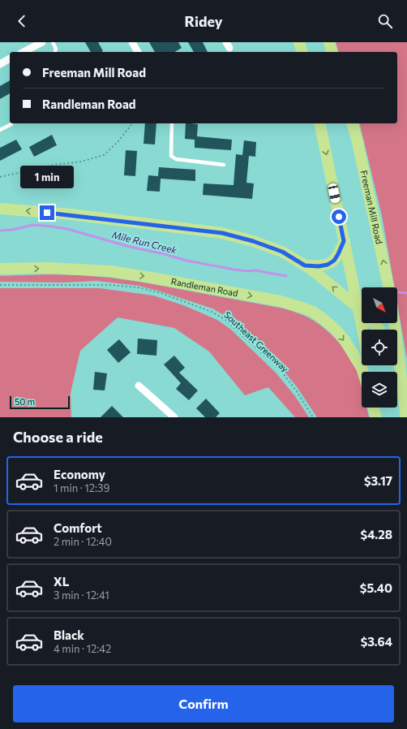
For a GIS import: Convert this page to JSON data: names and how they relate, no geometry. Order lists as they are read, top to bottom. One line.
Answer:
{"streets":{"main road":["Freeman Mill Road","Randleman Road"],"path":["Southeast Greenway"]},"water":["Mile Run Creek"],"scale_bar":"50 m","north":"bottom right","page":{"header":"Ridey","banner":["Freeman Mill Road","Randleman Road"],"bubble":"1 min","scale":"50 m","heading":"Choose a ride","list":[{"name":"Economy","note":"1 min · 12:39","value":"$3.17"},{"name":"Comfort","note":"2 min · 12:40","value":"$4.28"},{"name":"XL","note":"3 min · 12:41","value":"$5.40"},{"name":"Black","note":"4 min · 12:42","value":"$3.64"}],"buttons":"Confirm"}}
